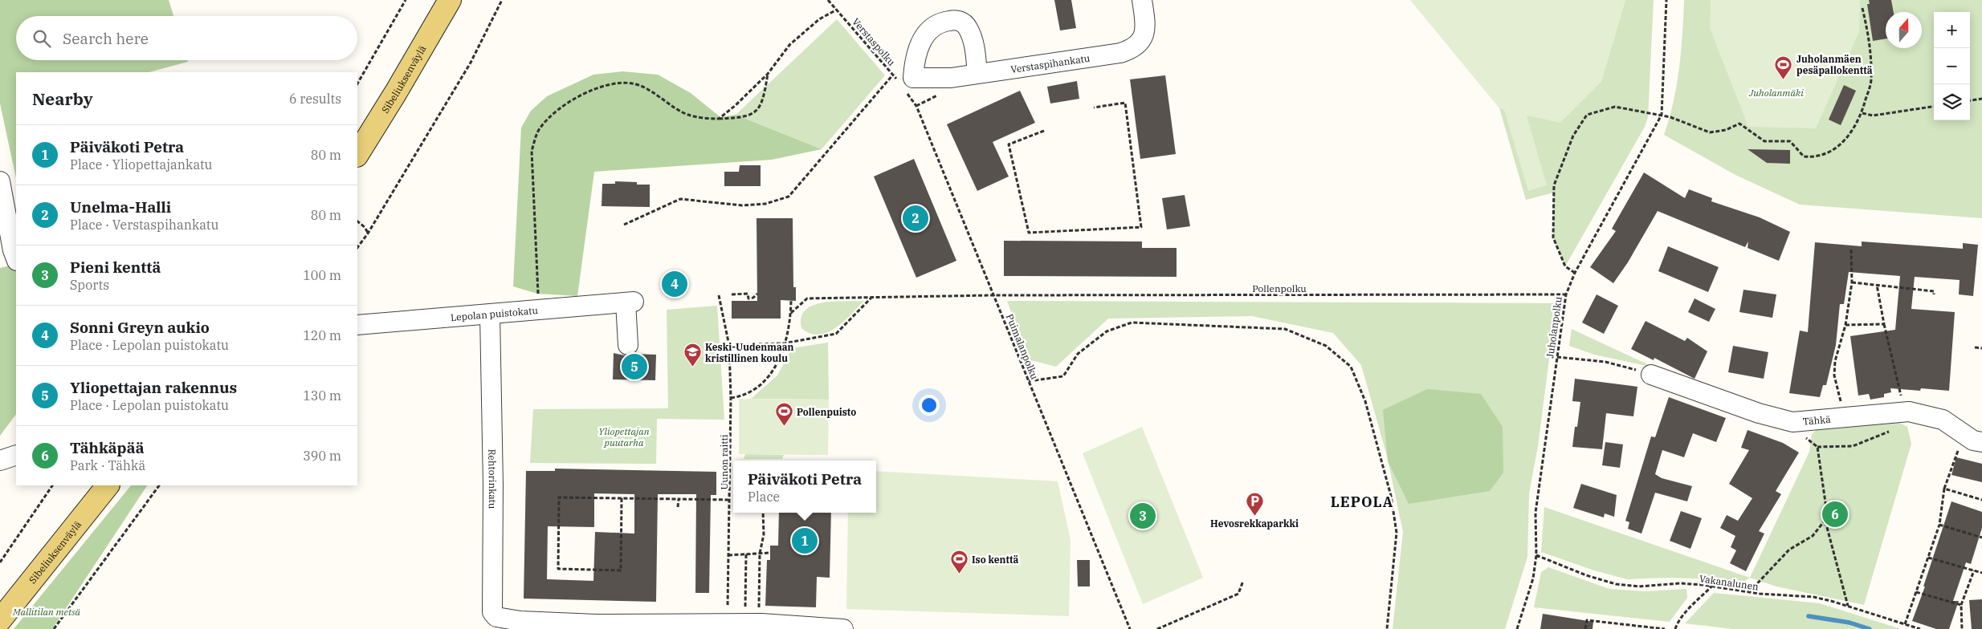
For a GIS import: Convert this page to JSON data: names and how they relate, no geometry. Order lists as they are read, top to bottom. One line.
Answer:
{"streets":{"main road":["Sibeliuksenväylä"],"street":["Verstaspihankatu","Lepolan puistokatu","Tähkä","Rehtorinkatu"],"path":["Verstaspolku","Pollenpolku","Juholanpolku","Puimalanpolku","Uunon raitti","Vakanalunen"]},"crossings":[["Verstaspolku","Puimalanpolku"],["Verstaspihankatu","Puimalanpolku"],["Pollenpolku","Juholanpolku"],["Pollenpolku","Puimalanpolku"],["Lepolan puistokatu","Rehtorinkatu"],["Juholanpolku","Vakanalunen"],["Uunon raitti","Rehtorinkatu"]],"districts":["LEPOLA"],"parks":["Juholanmäki","Yliopettajan puutarha","Mallitilan metsä"],"places":{"sports":["Juholanmäen pesäpallokenttä","Pollenpuisto","Iso kenttä"],"school or university":["Keski-Uudenmaan kristillinen koulu"],"parking":["Hevosrekkaparkki"]},"north":"top","page":{"map_buttons":["+","−"],"search":"Search here","heading":["Nearby","6 results"],"list":[{"mark":"1","name":"Päiväkoti Petra","note":"Place · Yliopettajankatu","value":"80 m"},{"mark":"2","name":"Unelma-Halli","note":"Place · Verstaspihankatu","value":"80 m"},{"mark":"3","name":"Pieni kenttä","note":"Sports","value":"100 m"},{"mark":"4","name":"Sonni Greyn aukio","note":"Place · Lepolan puistokatu","value":"120 m"},{"mark":"5","name":"Yliopettajan rakennus","note":"Place · Lepolan puistokatu","value":"130 m"},{"mark":"6","name":"Tähkäpää","note":"Park · Tähkä","value":"390 m"}],"pins":["2","4","5","6","3","1"],"popup":["Päiväkoti Petra","Place"]}}
